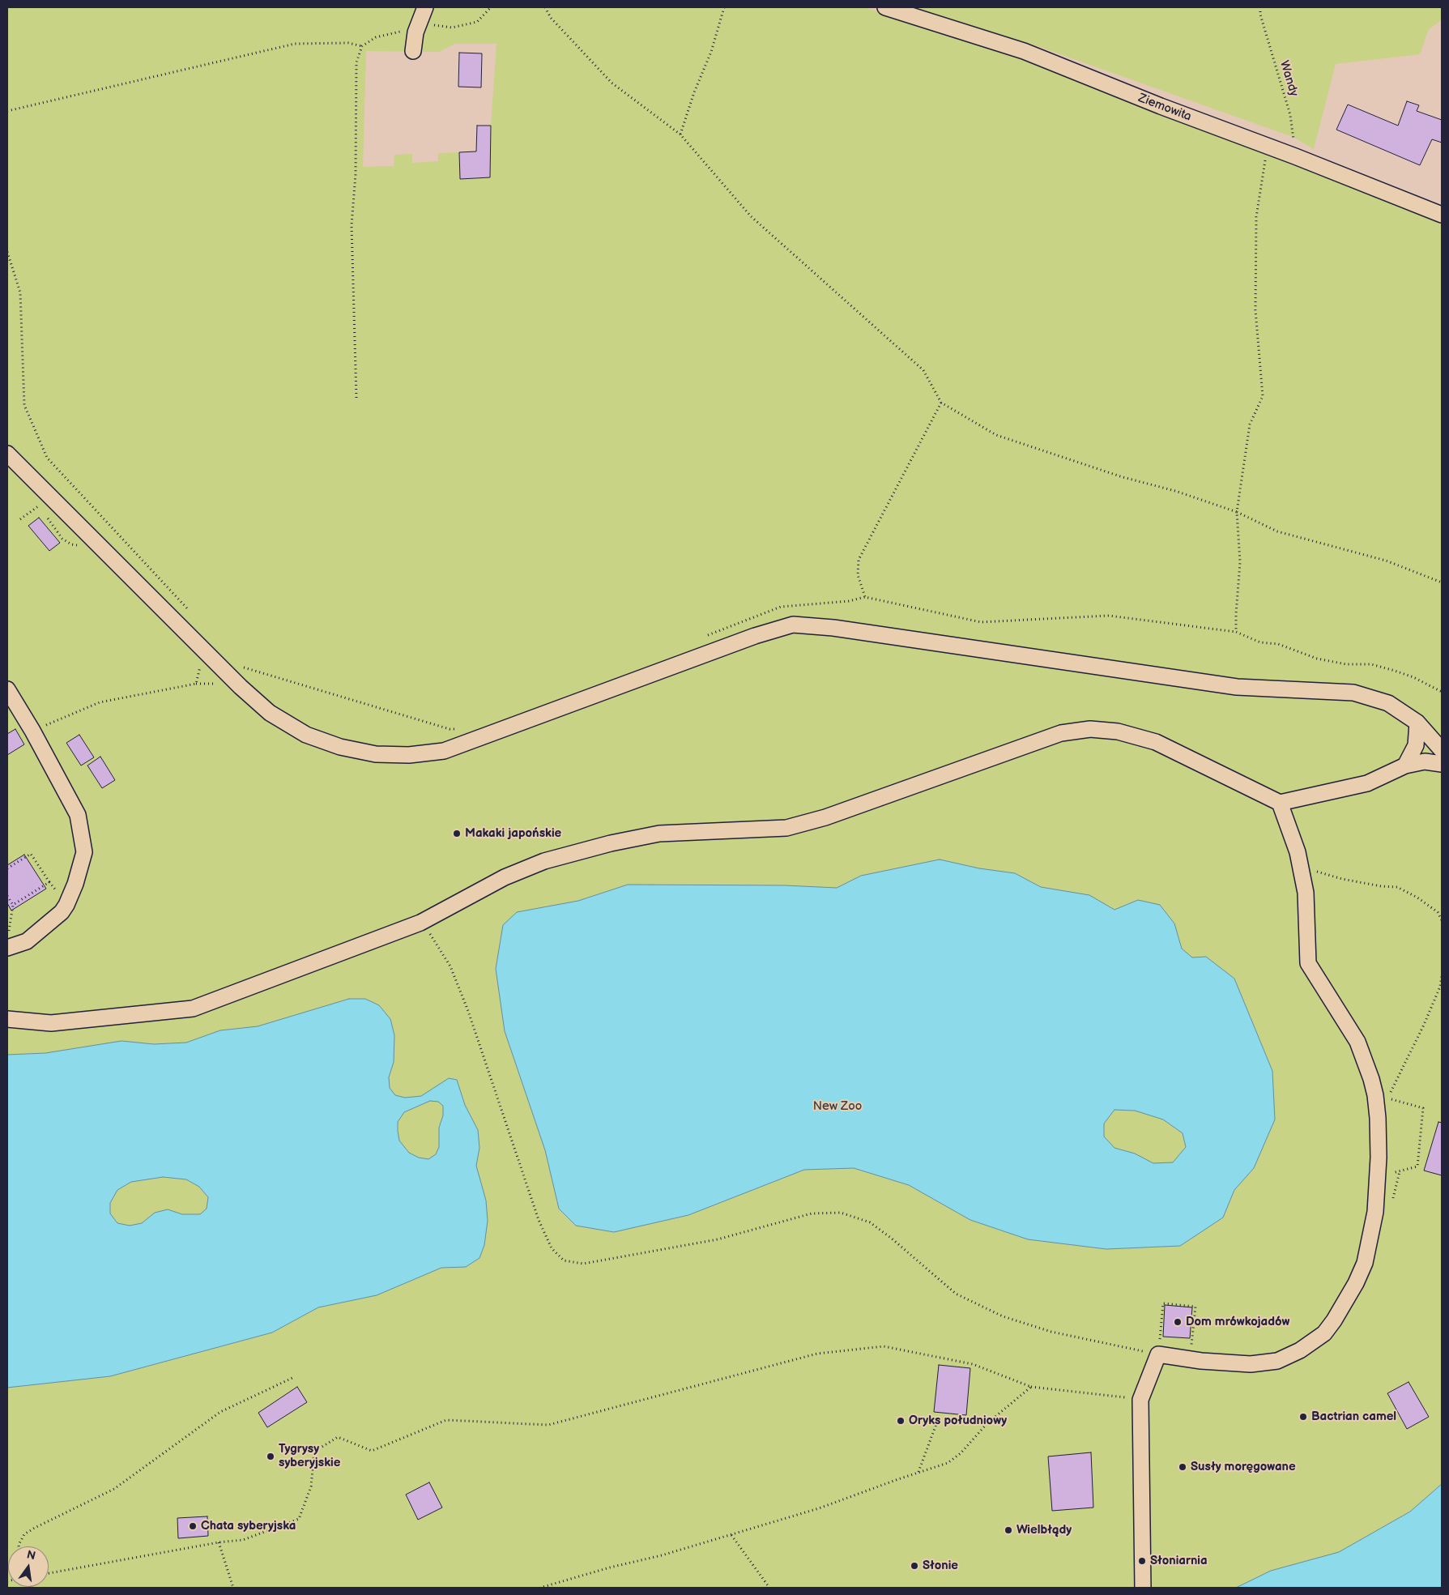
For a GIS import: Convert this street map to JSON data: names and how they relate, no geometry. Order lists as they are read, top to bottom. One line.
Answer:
{"streets":{"street":["Ziemowita"],"path":["Wandy"]},"crossings":[["Wandy","Ziemowita"]],"parks":["New Zoo"],"places":["Makaki japońskie","Dom mrówkojadów","Bactrian camel","Oryks południowy","Tygrysy syberyjskie","Susły moręgowane","Chata syberyjska","Wielbłądy","Słoniarnia","Słonie"],"north":"top"}
